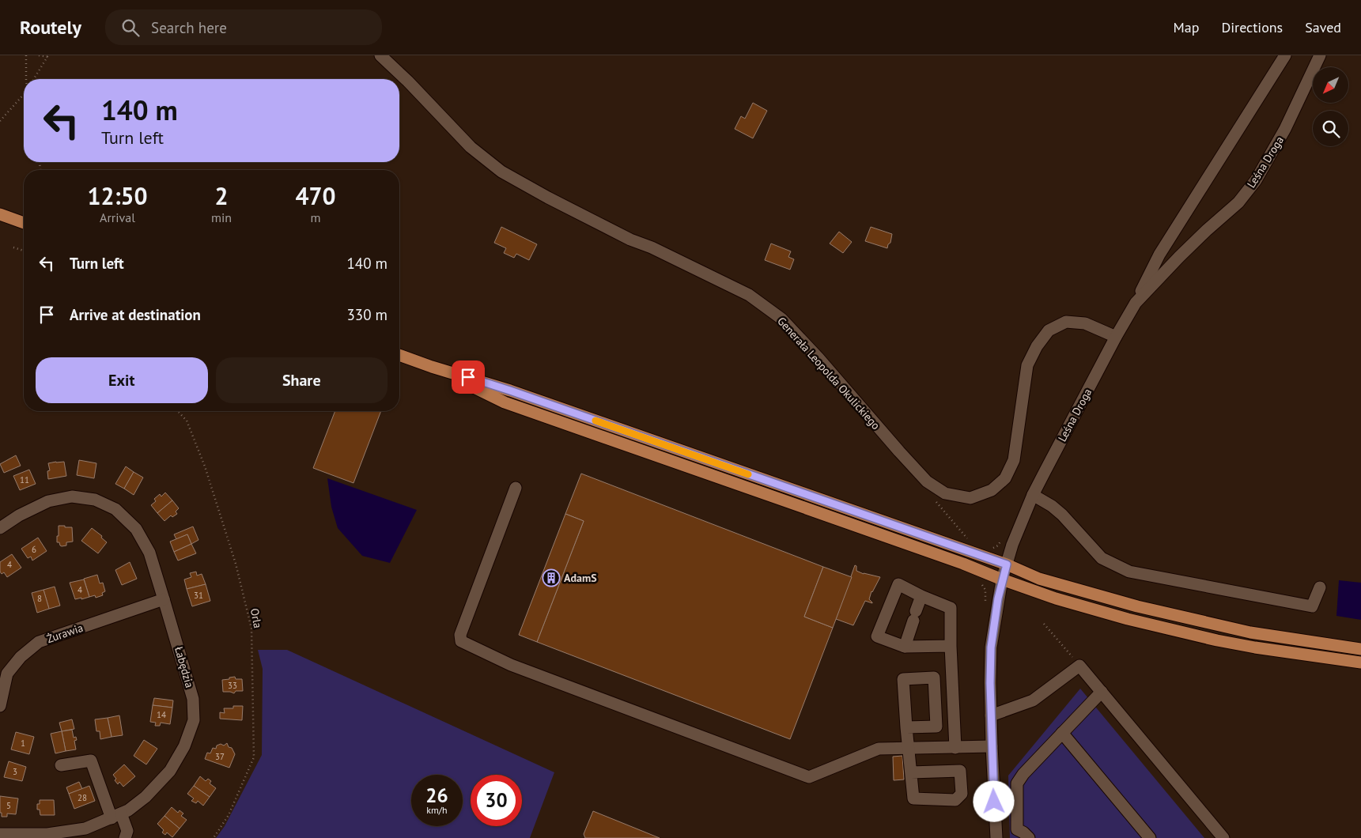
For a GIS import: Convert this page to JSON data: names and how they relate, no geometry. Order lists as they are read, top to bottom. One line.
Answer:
{"streets":{"street":["Leśna Droga","Generała Leopolda Okulickiego","Żurawia","Łabędzia"],"path":["Orla"]},"crossings":[["Leśna Droga","Generała Leopolda Okulickiego"],["Żurawia","Łabędzia"]],"places":{"building":["AdamS"]},"house_numbers":["11","6","4","4","31","8","33","14","1","37","3","28","5"],"north":"bottom left","page":{"header":"Routely","search":"Search here","nav":["Map","Directions","Saved"],"turn":["140 m","Turn left"],"eta":["12:50","Arrival","2","min","470","m"],"list":[{"name":"Turn left","value":"140 m"},{"name":"Arrive at destination","value":"330 m"}],"buttons":["Exit","Share"],"speed":"26 km/h","limit":"30"}}
